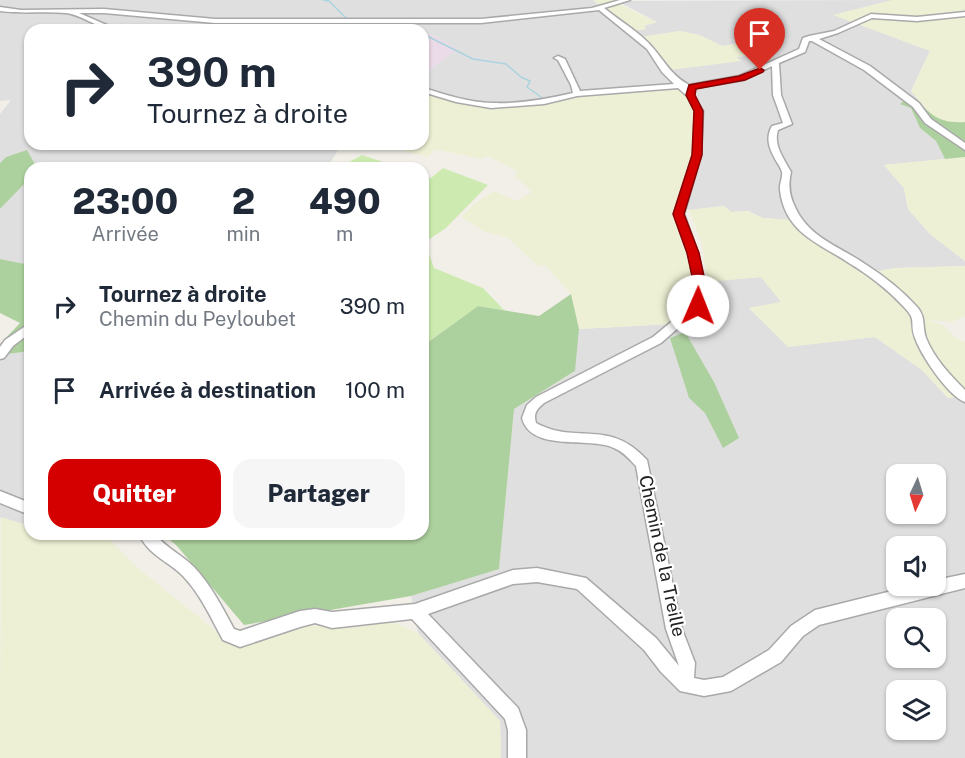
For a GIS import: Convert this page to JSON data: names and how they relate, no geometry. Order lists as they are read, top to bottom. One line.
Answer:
{"streets":{"street":["Chemin de la Treille"]},"north":"bottom","page":{"turn":["390 m","Tournez à droite"],"eta":["23:00","Arrivée","2","min","490","m"],"list":[{"name":"Tournez à droite","note":"Chemin du Peyloubet","value":"390 m"},{"name":"Arrivée à destination","value":"100 m"}],"buttons":["Quitter","Partager"]}}
